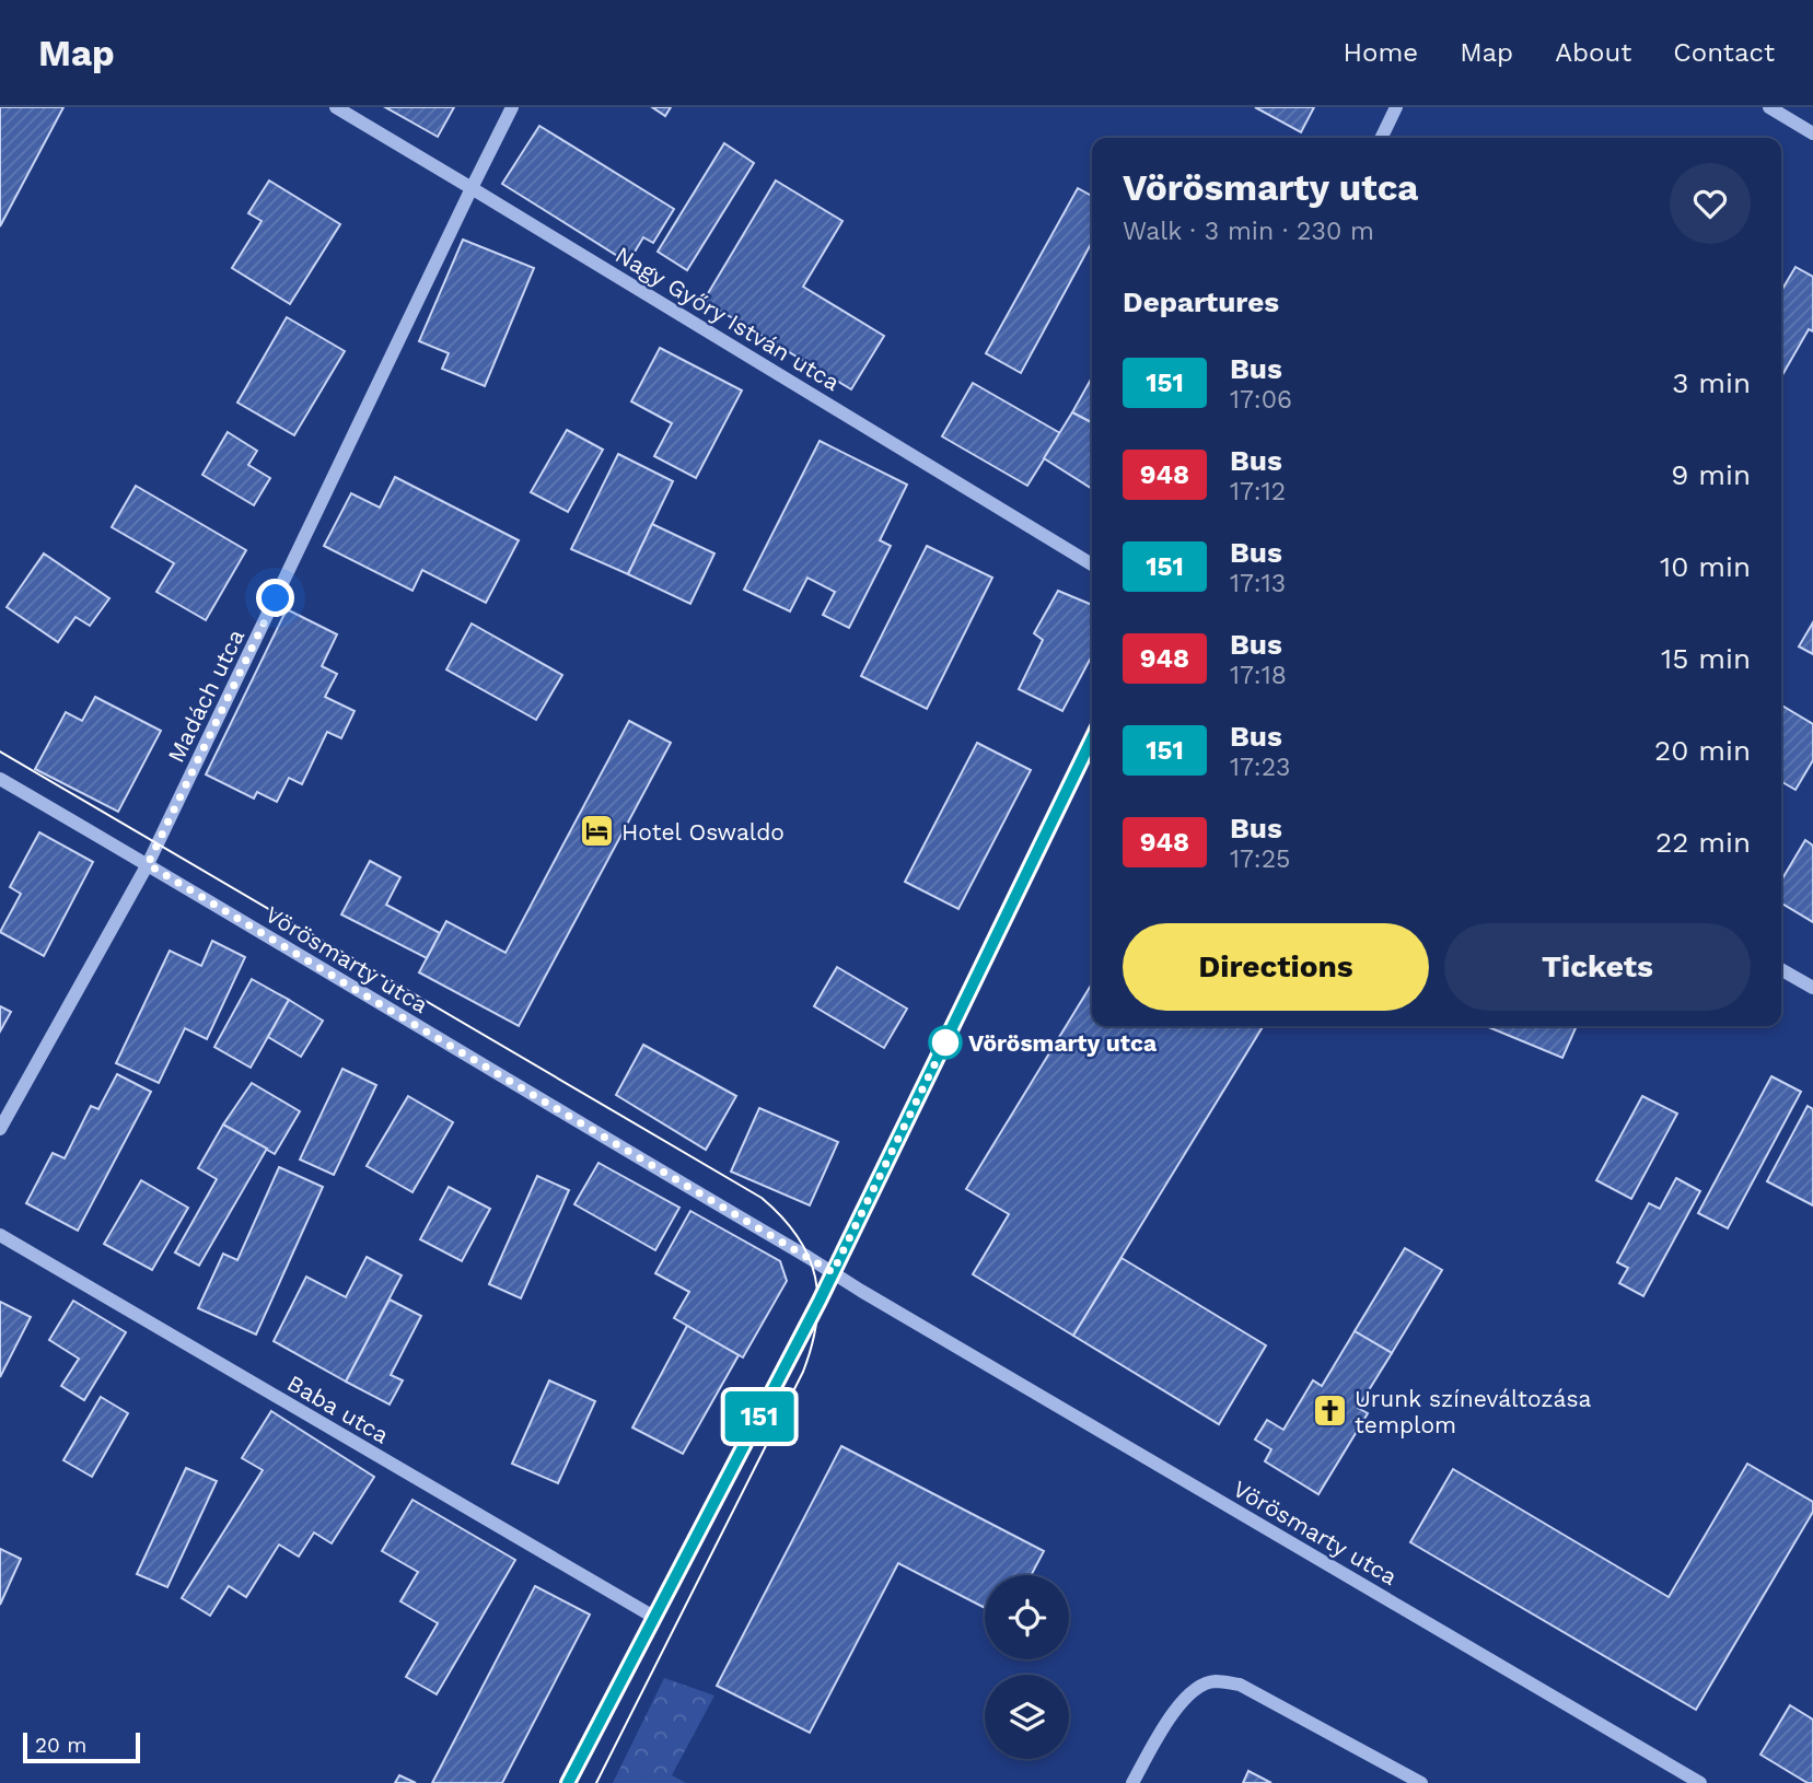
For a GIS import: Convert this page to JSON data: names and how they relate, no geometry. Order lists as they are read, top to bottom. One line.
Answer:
{"streets":{"street":["Nagy Győry István utca","Madách utca","Vörösmarty utca","Baba utca"]},"crossings":[["Nagy Győry István utca","Madách utca"],["Madách utca","Vörösmarty utca"]],"places":{"hotel":["Hotel Oswaldo"],"other":["Vörösmarty utca"],"church":["Urunk színeváltozása templom"]},"lines":["bus line 151"],"scale_bar":"20 m","page":{"header":"Map","nav":["Home","Map","About","Contact"],"on_map":"151","heading":[["Vörösmarty utca","Walk · 3 min · 230 m"],"Departures"],"list":[{"mark":"151","name":"Bus","note":"17:06","value":"3 min"},{"mark":"948","name":"Bus","note":"17:12","value":"9 min"},{"mark":"151","name":"Bus","note":"17:13","value":"10 min"},{"mark":"948","name":"Bus","note":"17:18","value":"15 min"},{"mark":"151","name":"Bus","note":"17:23","value":"20 min"},{"mark":"948","name":"Bus","note":"17:25","value":"22 min"}],"buttons":["Directions","Tickets"],"scale":"20 m"}}
